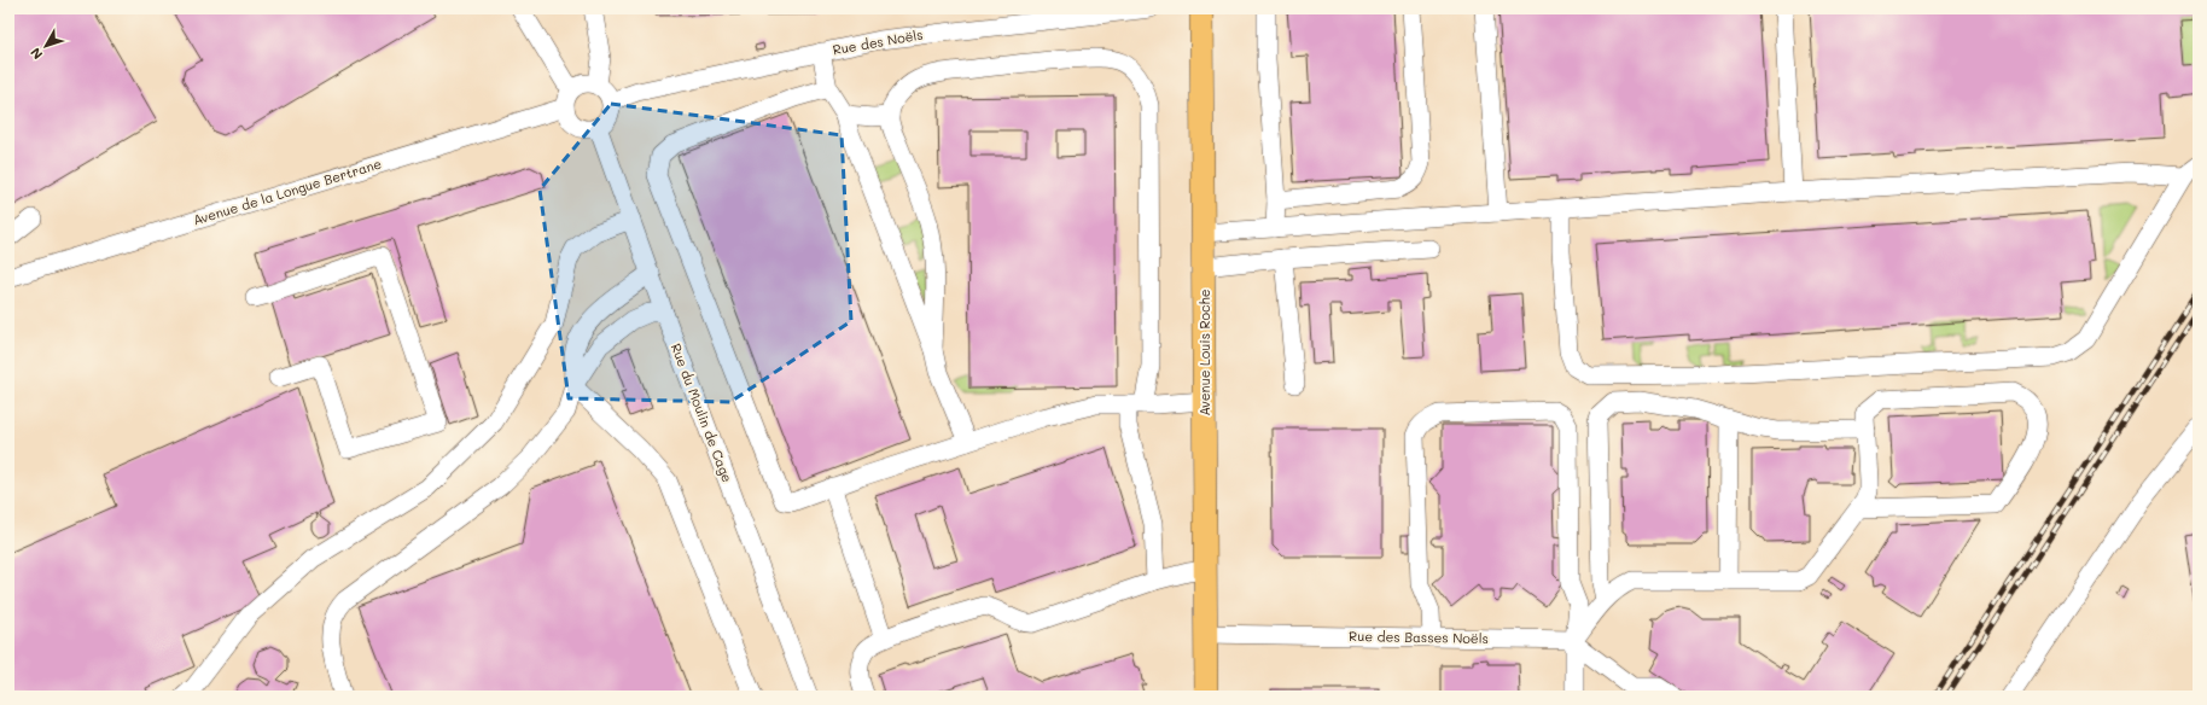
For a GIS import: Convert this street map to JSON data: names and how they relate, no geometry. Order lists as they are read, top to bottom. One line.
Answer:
{"streets":{"main road":["Avenue Louis Roche"],"street":["Rue des Noëls","Avenue de la Longue Bertrane","Rue du Moulin de Cage","Rue des Basses Noëls"]},"crossings":[["Rue des Noëls","Avenue de la Longue Bertrane"],["Rue des Noëls","Rue du Moulin de Cage"],["Avenue de la Longue Bertrane","Rue du Moulin de Cage"],["Avenue Louis Roche","Rue des Basses Noëls"]],"north":"bottom left"}
